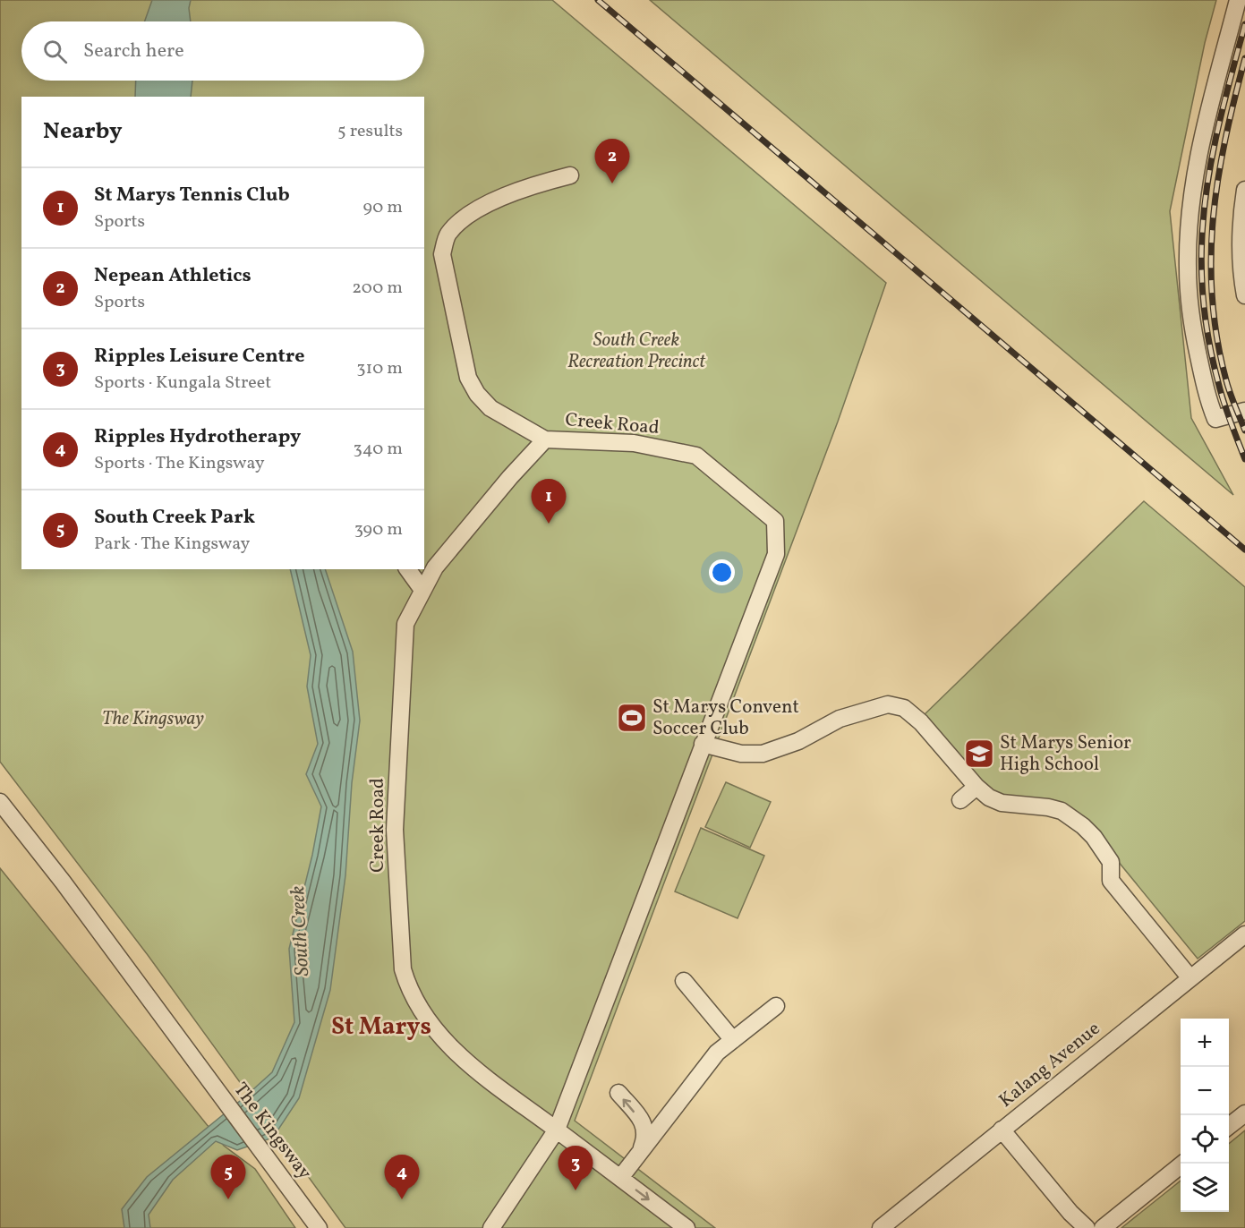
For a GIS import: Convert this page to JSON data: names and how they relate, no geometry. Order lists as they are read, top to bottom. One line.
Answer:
{"streets":{"street":["Creek Road","Kalang Avenue","The Kingsway"]},"districts":["St Marys"],"water":["South Creek"],"parks":["South Creek Recreation Precinct","The Kingsway"],"places":{"sports":["St Marys Convent Soccer Club"],"school or university":["St Marys Senior High School"]},"page":{"search":"Search here","heading":["Nearby","5 results"],"pins":["2","1","3","4","5"],"list":[{"mark":"1","name":"St Marys Tennis Club","note":"Sports","value":"90 m"},{"mark":"2","name":"Nepean Athletics","note":"Sports","value":"200 m"},{"mark":"3","name":"Ripples Leisure Centre","note":"Sports · Kungala Street","value":"310 m"},{"mark":"4","name":"Ripples Hydrotherapy","note":"Sports · The Kingsway","value":"340 m"},{"mark":"5","name":"South Creek Park","note":"Park · The Kingsway","value":"390 m"}],"map_buttons":["+","−"]}}
